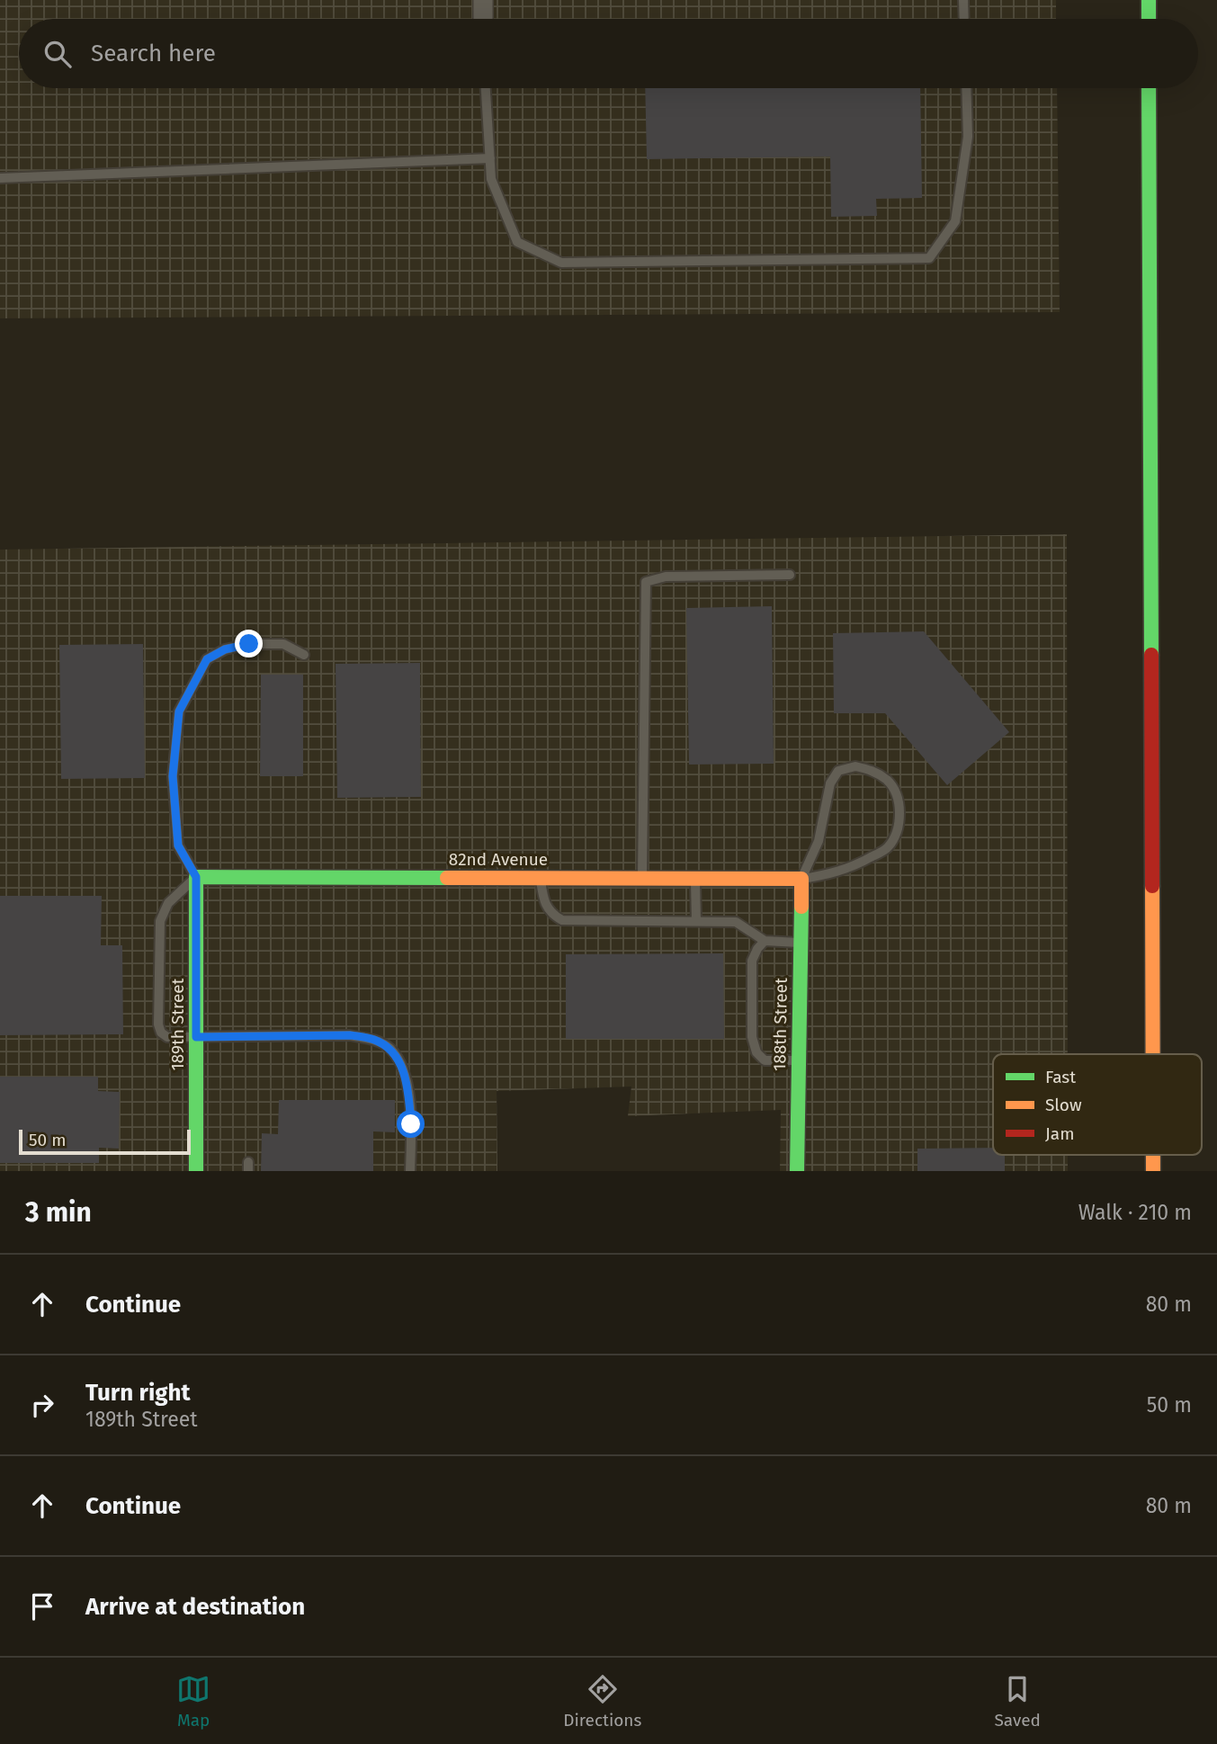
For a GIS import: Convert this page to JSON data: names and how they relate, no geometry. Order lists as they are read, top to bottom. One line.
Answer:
{"streets":{"main road":["82nd Avenue","189th Street","188th Street"]},"crossings":[["82nd Avenue","189th Street"],["82nd Avenue","188th Street"]],"legend":["Fast","Slow","Jam"],"scale_bar":"50 m","page":{"search":"Search here","scale":"50 m","heading":["3 min","Walk · 210 m"],"list":[["Continue","80 m"],["Turn right","189th Street","50 m"],["Continue","80 m"],"Arrive at destination"],"nav":["Map","Directions","Saved"]}}
